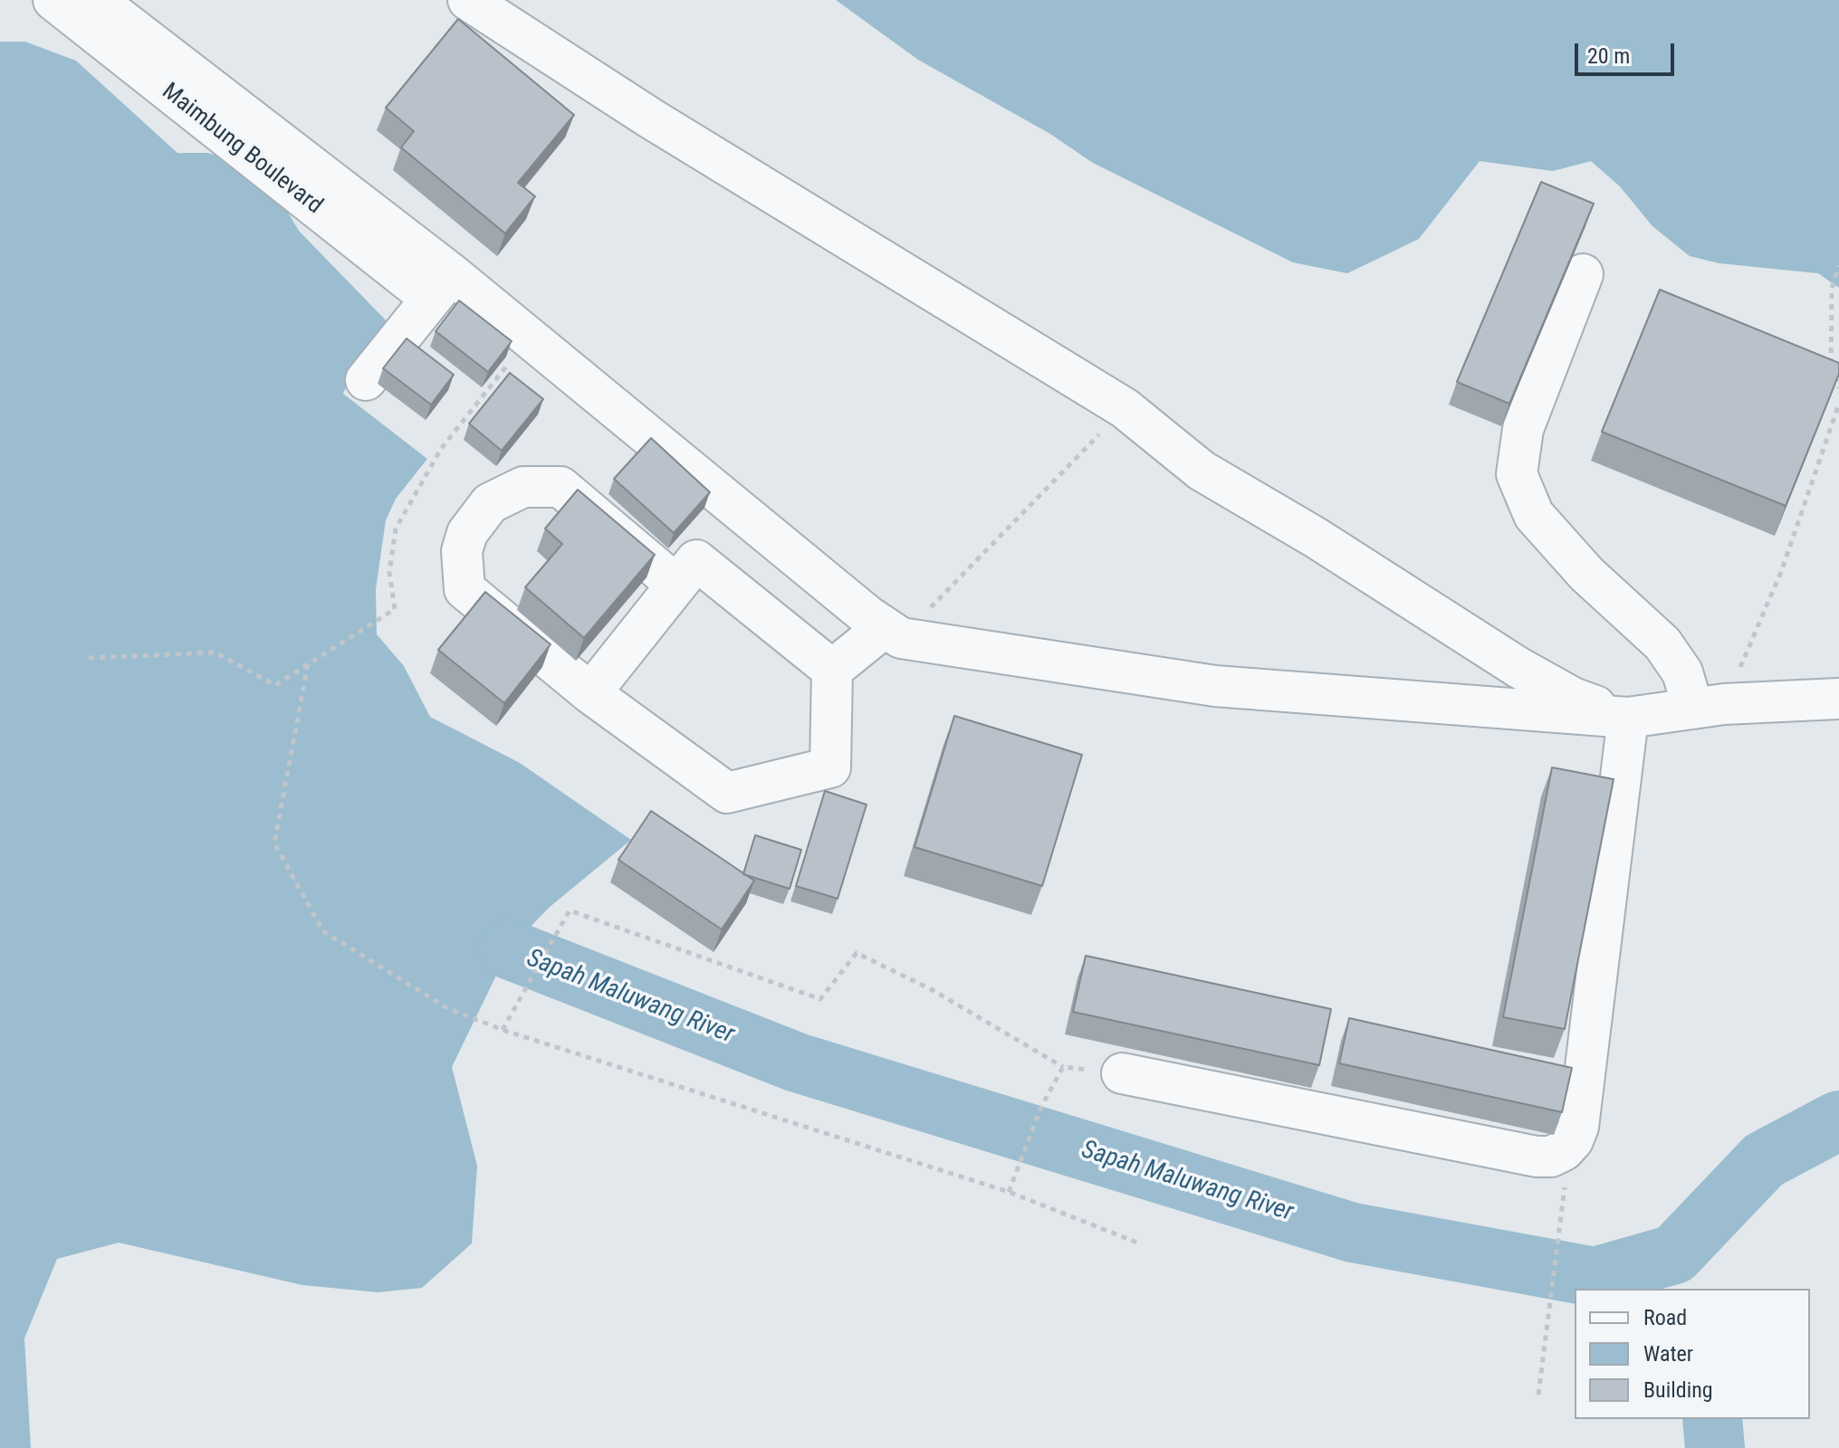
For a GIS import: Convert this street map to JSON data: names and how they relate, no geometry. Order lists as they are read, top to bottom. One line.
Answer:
{"streets":{"street":["Maimbung Boulevard"]},"water":["Sapah Maluwang River"],"legend":["Road","Water","Building"],"scale_bar":"20 m"}
